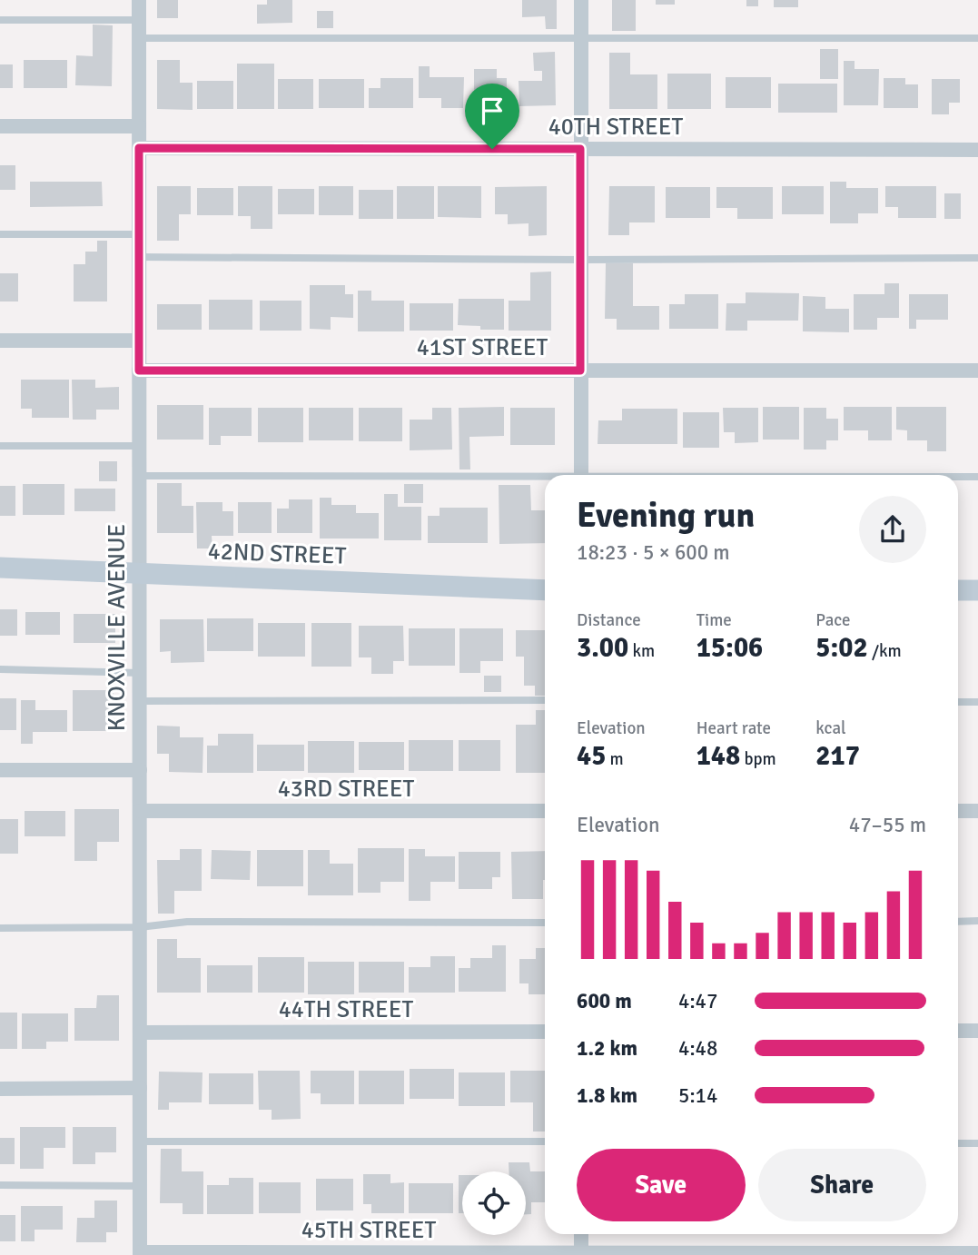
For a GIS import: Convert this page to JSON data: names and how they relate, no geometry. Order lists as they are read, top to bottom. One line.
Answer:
{"streets":{"street":["40TH STREET","41ST STREET","42ND STREET","KNOXVILLE AVENUE","43RD STREET","44TH STREET","45TH STREET"]},"crossings":[["40TH STREET","KNOXVILLE AVENUE"],["41ST STREET","KNOXVILLE AVENUE"],["42ND STREET","KNOXVILLE AVENUE"],["KNOXVILLE AVENUE","43RD STREET"],["KNOXVILLE AVENUE","44TH STREET"],["KNOXVILLE AVENUE","45TH STREET"]],"page":{"heading":["Evening run","18:23 · 5 × 600 m"],"stats":[["Distance","3.00 km"],["Time","15:06"],["Pace","5:02 /km"],["Elevation","45 m"],["Heart rate","148 bpm"],["kcal","217"]],"chart":["Elevation","47–55 m"],"list":[{"name":"600 m","note":"4:47"},{"name":"1.2 km","note":"4:48"},{"name":"1.8 km","note":"5:14"}],"buttons":["Save","Share"]}}
